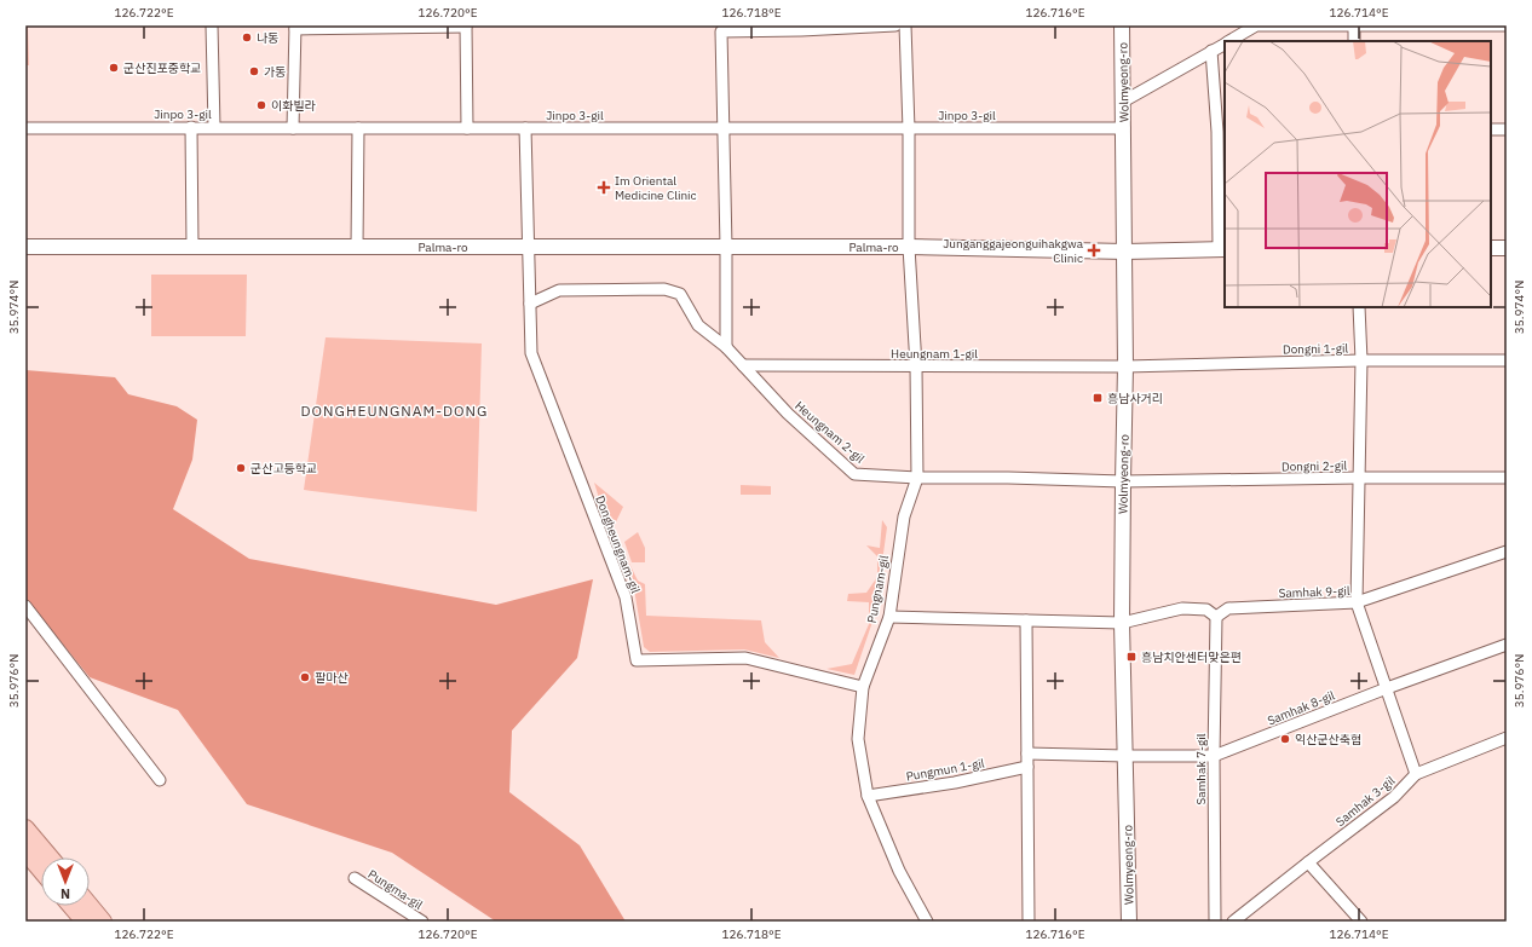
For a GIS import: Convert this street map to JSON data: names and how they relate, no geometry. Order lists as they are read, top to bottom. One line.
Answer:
{"streets":{"street":["Wolmyeong-ro","Jinpo 3-gil","Palma-ro","Dongni 1-gil","Heungnam 1-gil","Heungnam 2-gil","Dongni 2-gil","Dongheungnam-gil","Pungnam-gil","Samhak 9-gil","Samhak 8-gil","Pungmun 1-gil","Samhak 7-gil","Samhak 3-gil","Pungma-gil"]},"crossings":[["Wolmyeong-ro","Jinpo 3-gil"],["Wolmyeong-ro","Palma-ro"],["Wolmyeong-ro","Dongni 1-gil"],["Wolmyeong-ro","Heungnam 1-gil"],["Wolmyeong-ro","Heungnam 2-gil"],["Wolmyeong-ro","Dongni 2-gil"],["Wolmyeong-ro","Samhak 8-gil"],["Jinpo 3-gil","Pungnam-gil"],["Palma-ro","Dongheungnam-gil"],["Palma-ro","Pungnam-gil"],["Dongni 1-gil","Heungnam 1-gil"],["Heungnam 1-gil","Heungnam 2-gil"],["Heungnam 1-gil","Pungnam-gil"],["Heungnam 2-gil","Dongni 2-gil"],["Heungnam 2-gil","Dongheungnam-gil"],["Heungnam 2-gil","Pungnam-gil"],["Dongheungnam-gil","Pungnam-gil"],["Pungnam-gil","Pungmun 1-gil"],["Samhak 9-gil","Samhak 7-gil"],["Samhak 8-gil","Samhak 7-gil"]],"districts":["DONGHEUNGNAM-DONG"],"places":{"other":["나동","군산진포중학교","가동","이화빌라","군산고등학교","팔마산","익산군산축협"],"health":["Im Oriental Medicine Clinic","Junganggajeonguihakgwa Clinic"],"transit":["흥남사거리","흥남치안센터맞은편"]},"north":"bottom","coordinates":["126.722°E","126.720°E","126.718°E","126.716°E","126.714°E","35.974°N","35.976°N"]}
